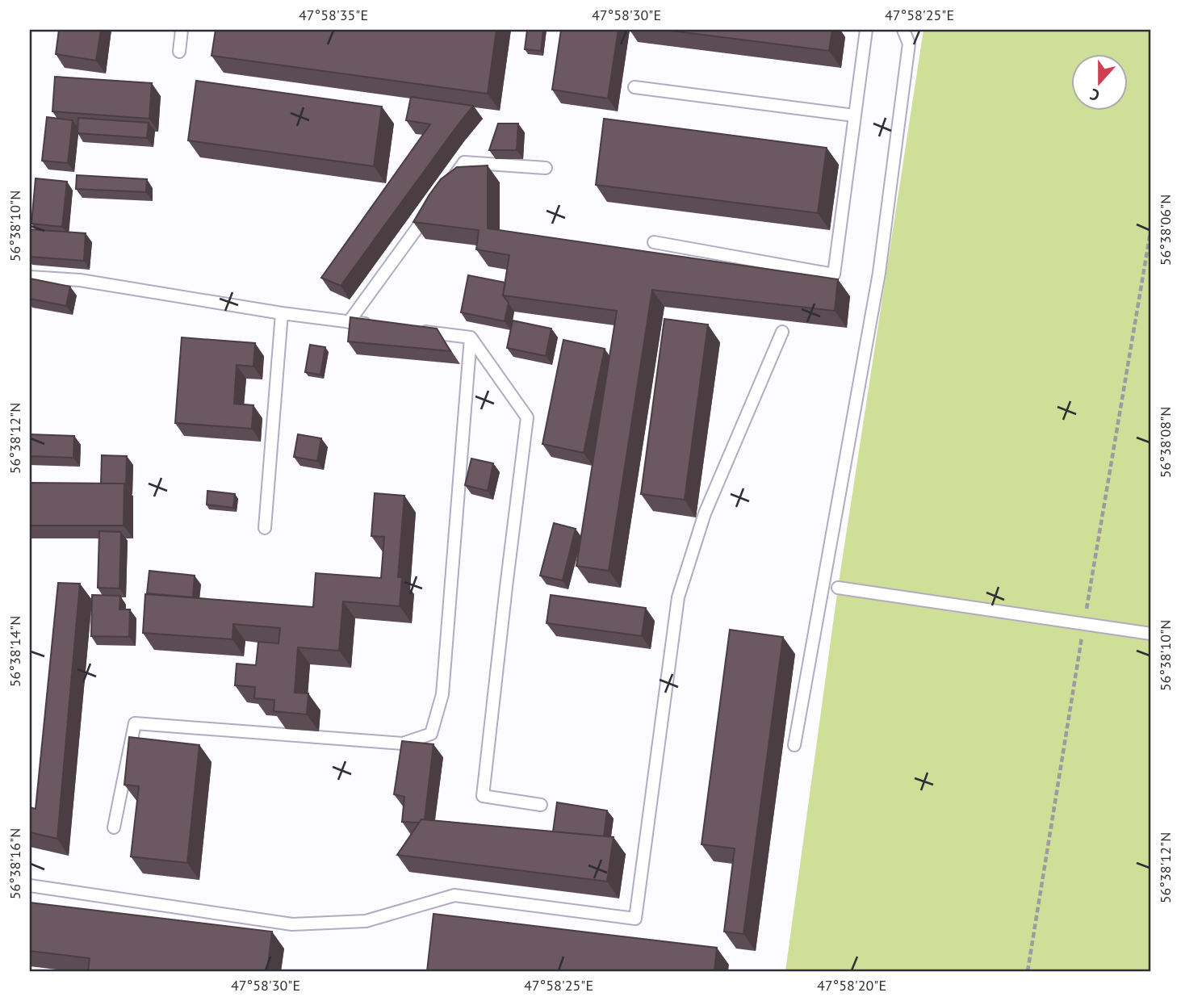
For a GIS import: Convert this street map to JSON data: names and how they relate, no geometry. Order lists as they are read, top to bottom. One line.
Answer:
{"north":"bottom","coordinates":["47°58'35\"E","47°58'30\"E","47°58'25\"E","56°38'10\"N","56°38'06\"N","56°38'12\"N","56°38'08\"N","56°38'14\"N","56°38'16\"N","47°58'20\"E"]}
